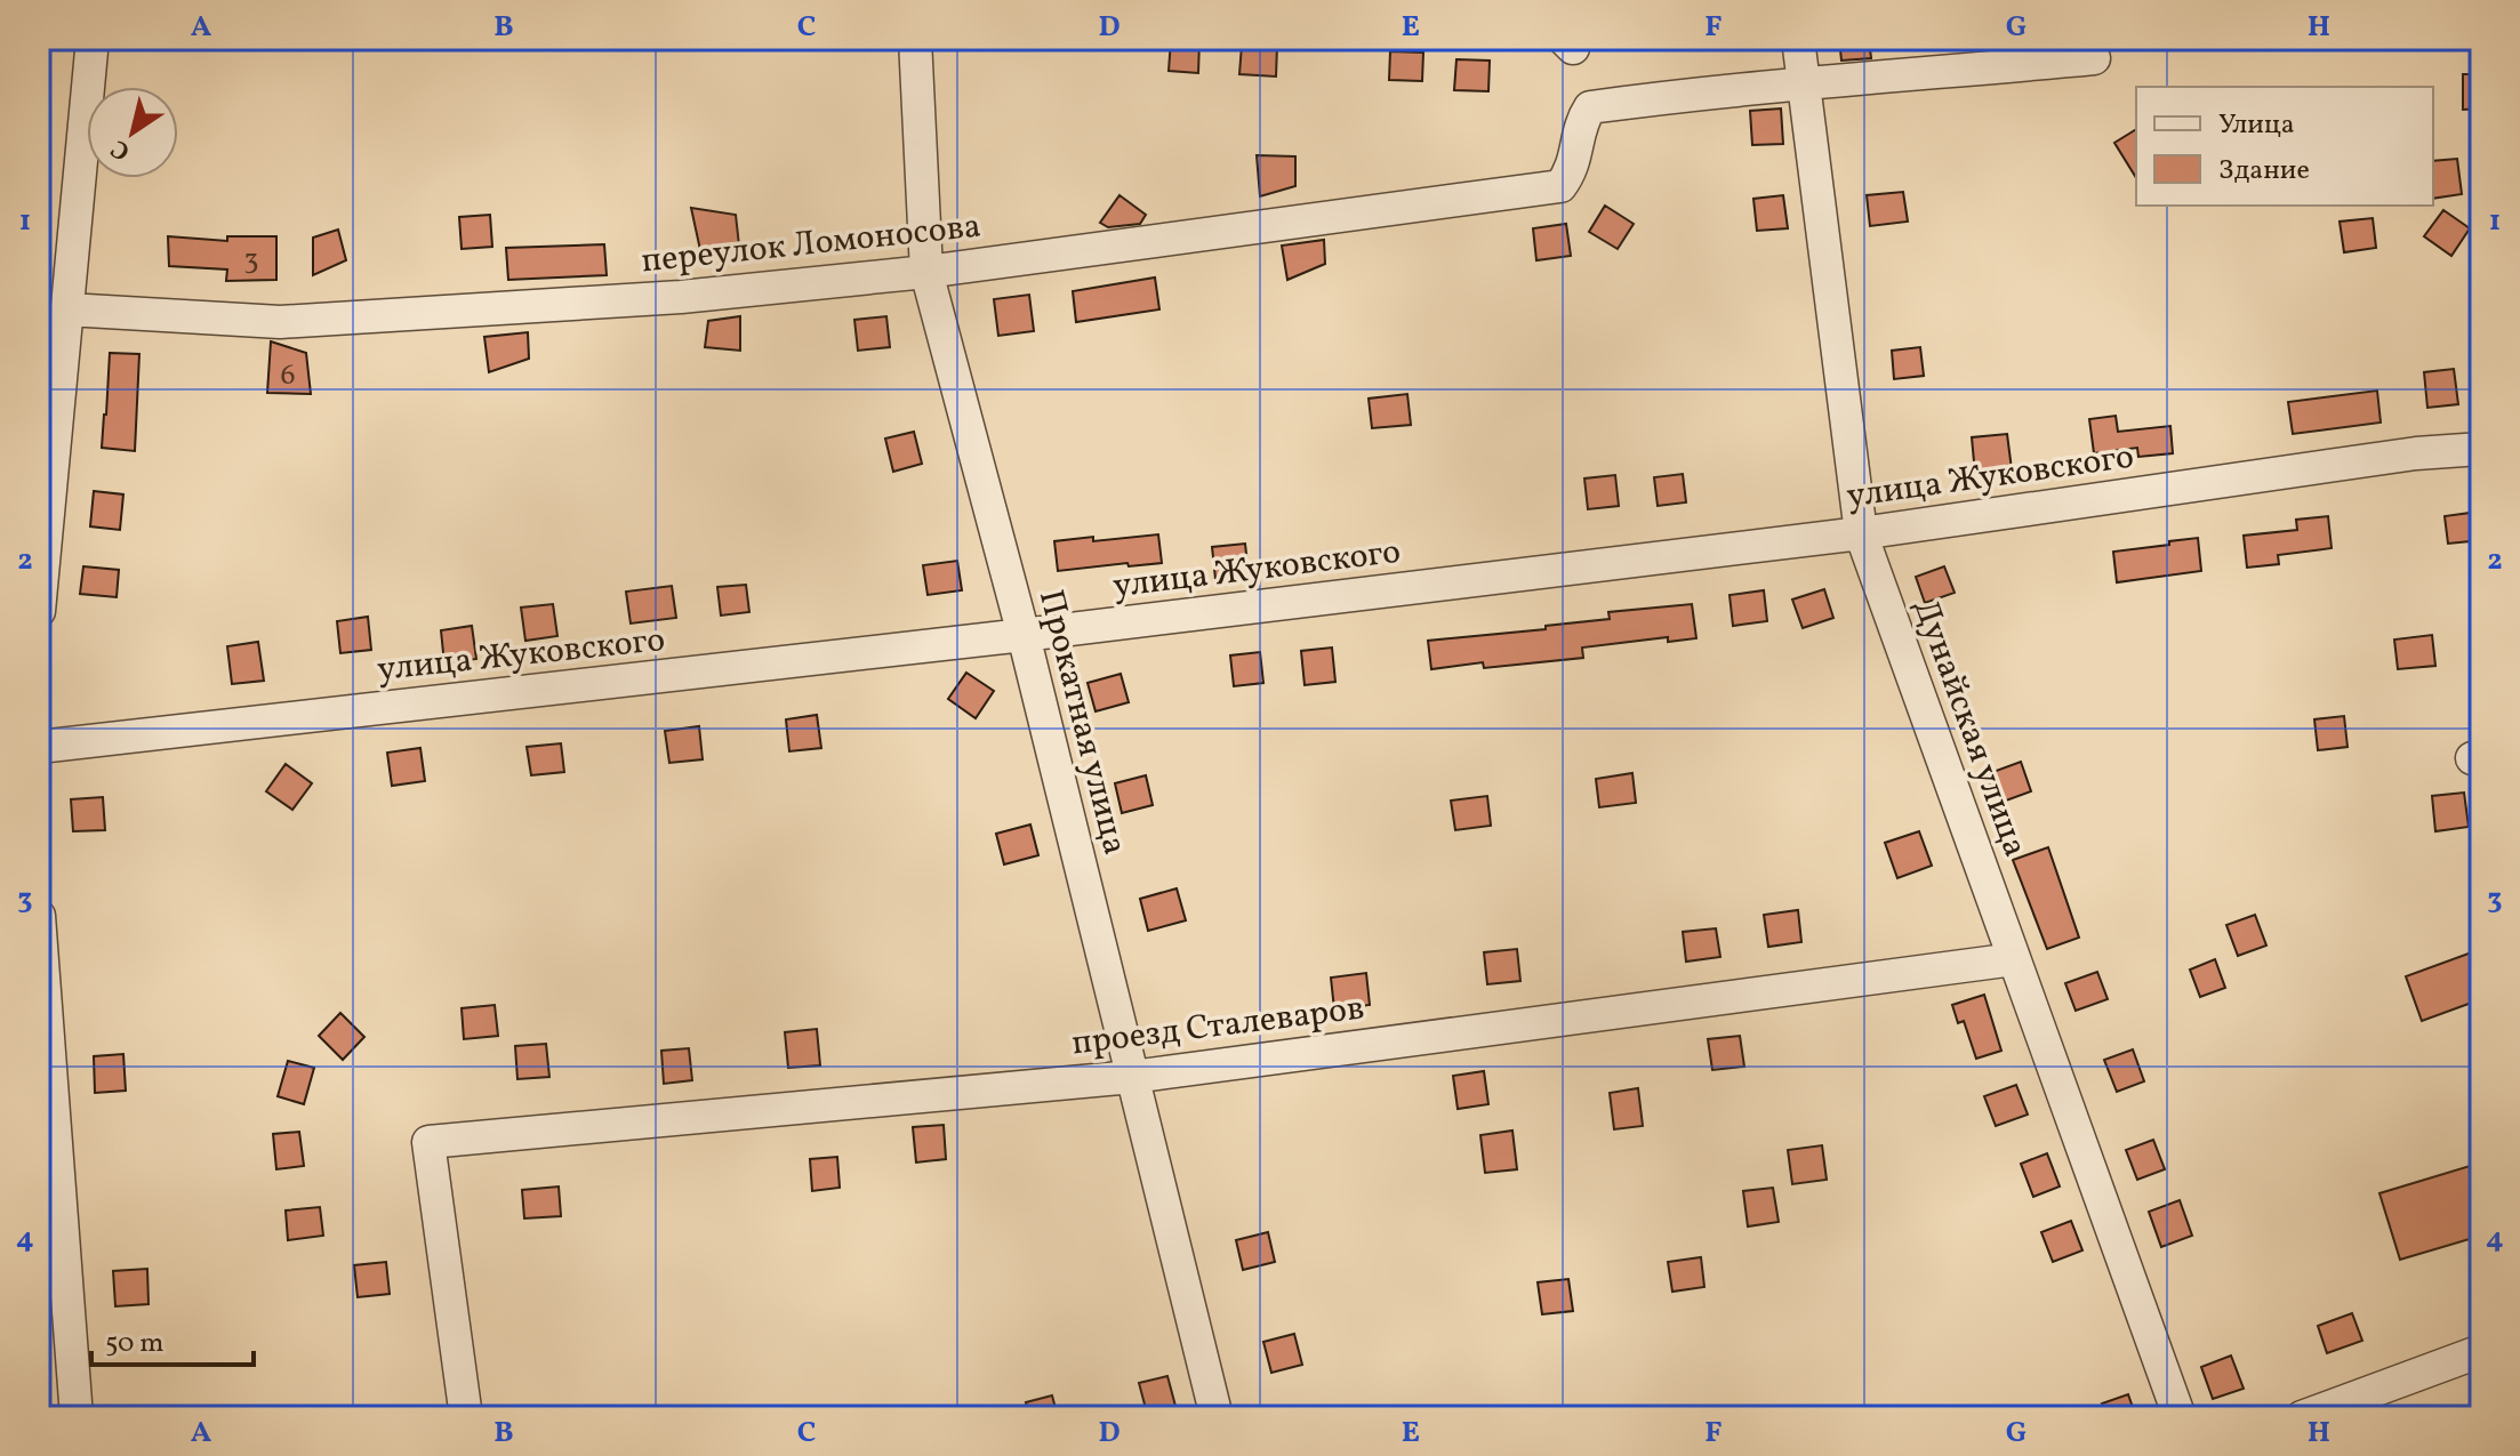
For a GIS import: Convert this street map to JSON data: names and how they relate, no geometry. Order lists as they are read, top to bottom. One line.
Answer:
{"streets":{"street":["переулок Ломоносова","улица Жуковского","Прокатная улица","Дунайская улица","проезд Сталеваров"]},"crossings":[["переулок Ломоносова","Прокатная улица"],["переулок Ломоносова","Дунайская улица"],["улица Жуковского","Прокатная улица"],["улица Жуковского","Дунайская улица"],["Прокатная улица","проезд Сталеваров"],["Дунайская улица","проезд Сталеваров"]],"house_numbers":["3","6"],"legend":["Улица","Здание"],"scale_bar":"50 m","north":"bottom left","grid":{"columns":["A","B","C","D","E","F","G","H"],"rows":["1","2","3","4"]}}
